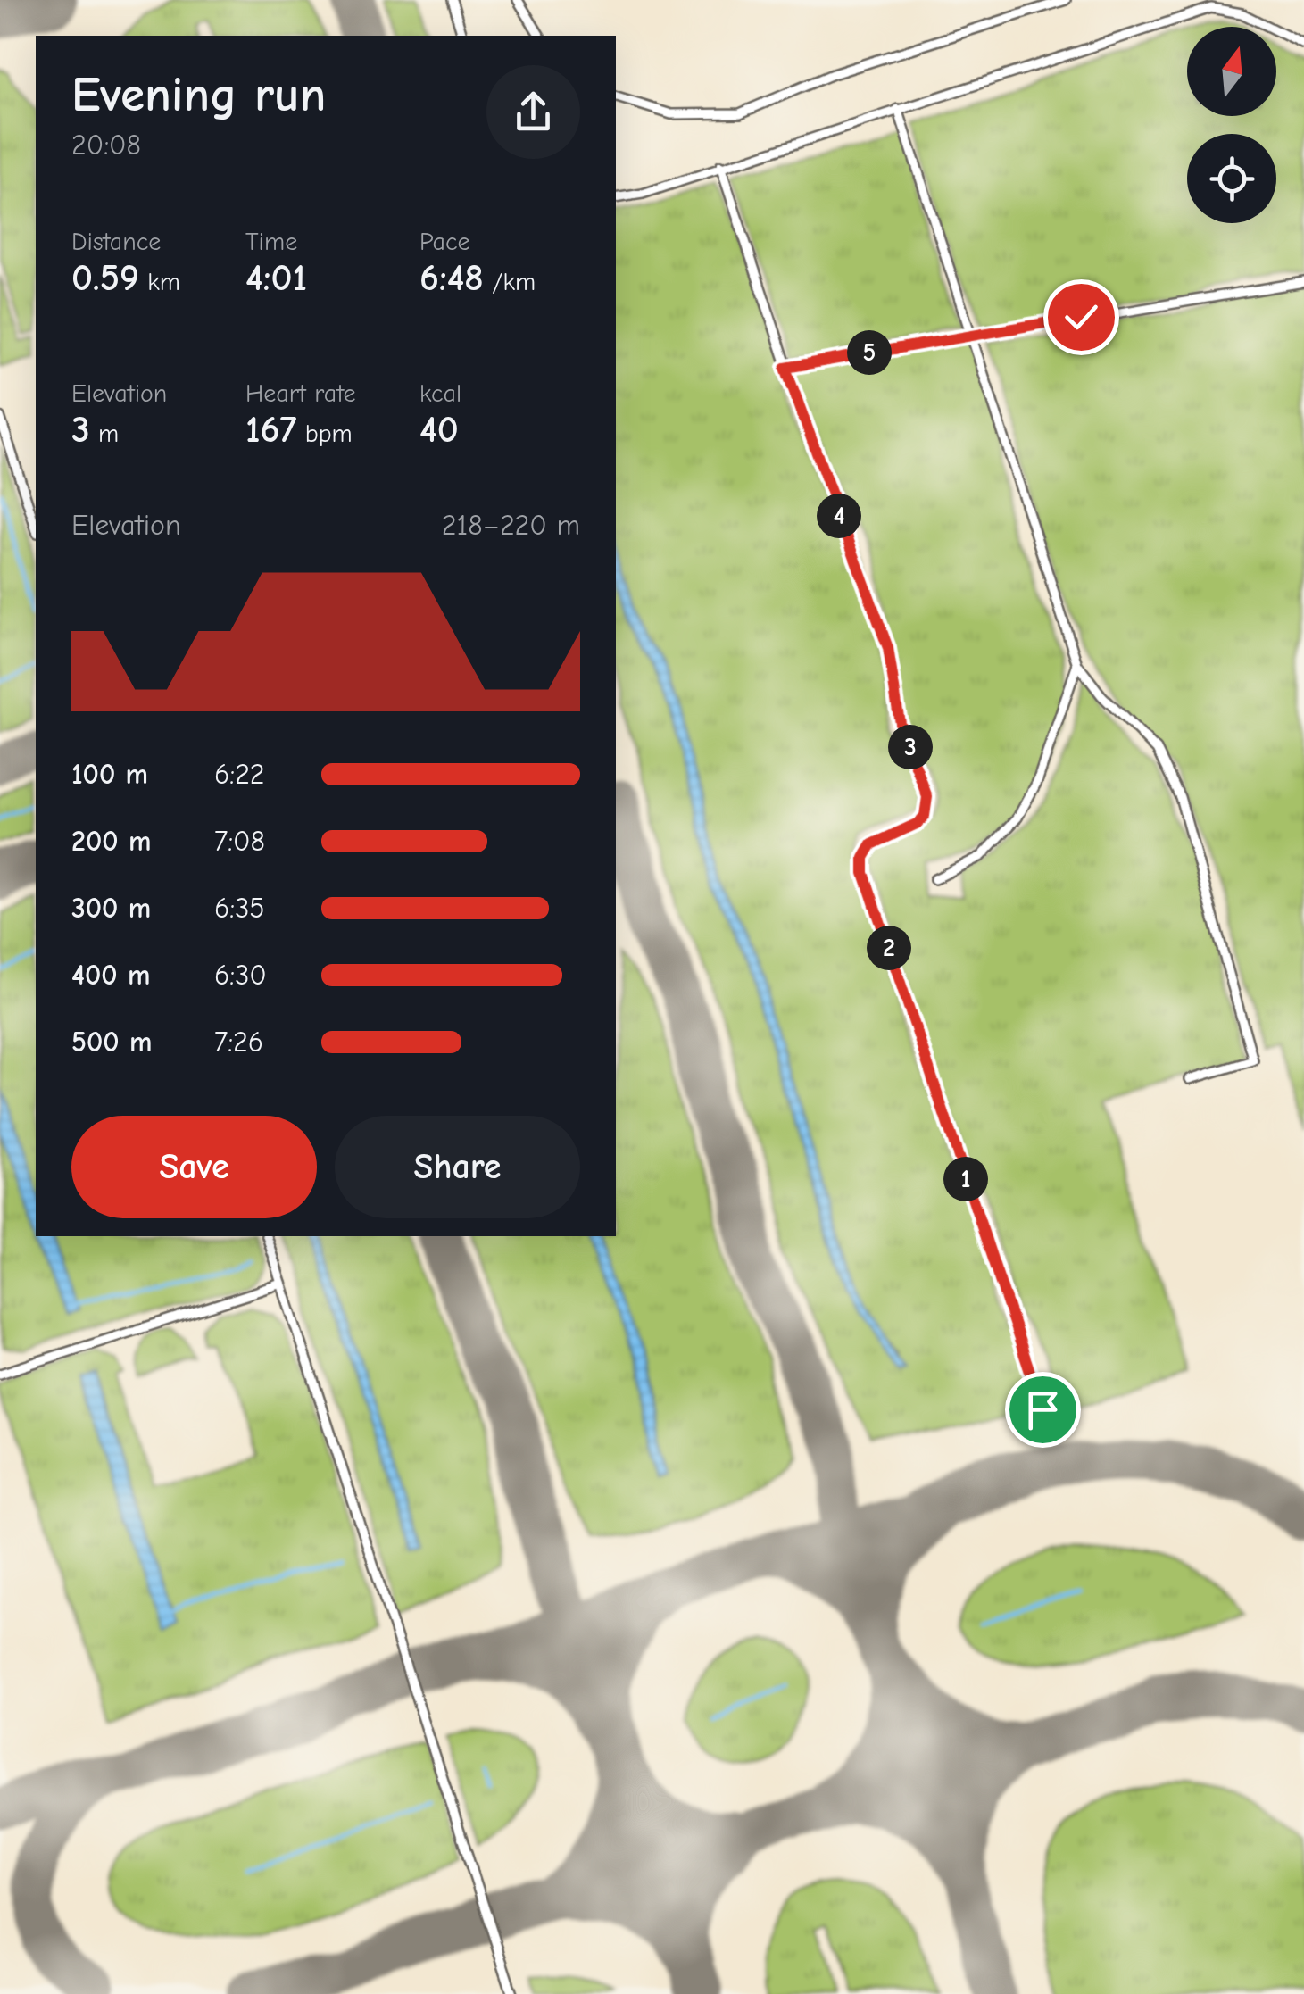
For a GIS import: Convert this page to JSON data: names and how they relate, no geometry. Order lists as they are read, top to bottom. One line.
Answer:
{"north":"top","page":{"heading":["Evening run","20:08"],"stats":[["Distance","0.59 km"],["Time","4:01"],["Pace","6:48 /km"],["Elevation","3 m"],["Heart rate","167 bpm"],["kcal","40"]],"pins":["5","4","3","2","1"],"chart":["Elevation","218–220 m"],"list":[{"name":"100 m","note":"6:22"},{"name":"200 m","note":"7:08"},{"name":"300 m","note":"6:35"},{"name":"400 m","note":"6:30"},{"name":"500 m","note":"7:26"}],"buttons":["Save","Share"]}}
